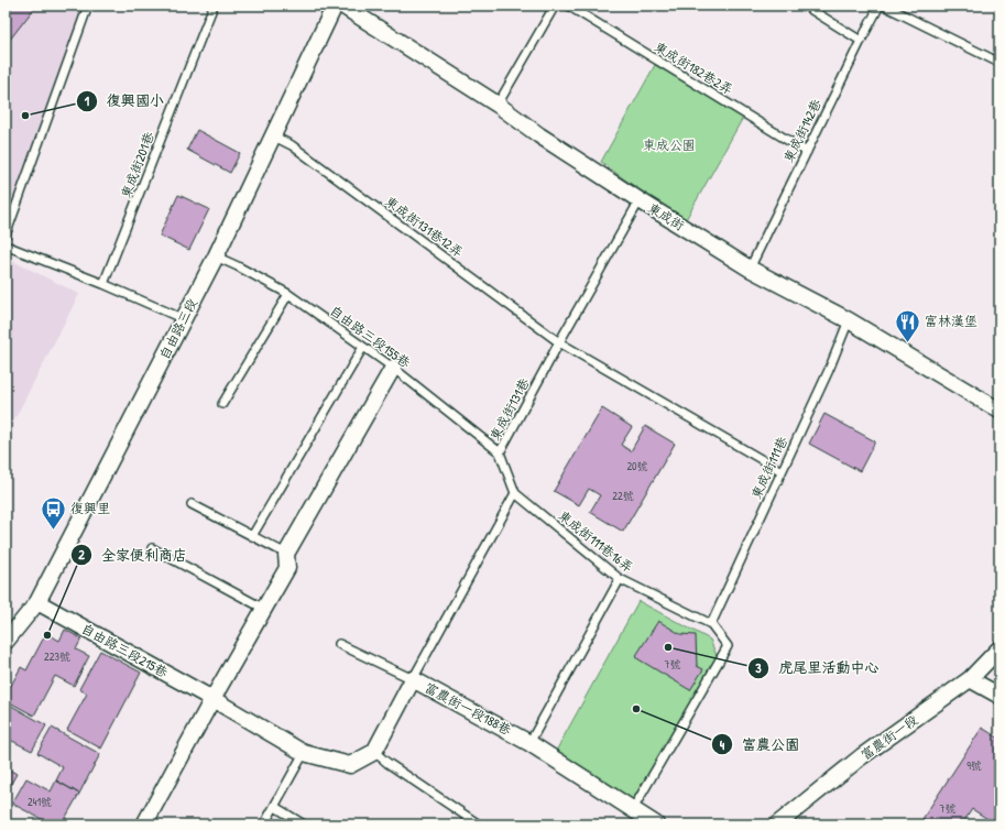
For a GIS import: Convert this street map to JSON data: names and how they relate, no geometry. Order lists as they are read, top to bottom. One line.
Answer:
{"streets":{"street":["東成街","自由路三段","自由路三段215巷","富農街一段188巷","富農街一段"],"lane":["東成街182巷2弄","東成街142巷","東成街201巷","東成街131巷12弄","自由路三段155巷","東成街131巷","東成街111巷","東成街111巷16弄"]},"crossings":[["東成街182巷2弄","東成街142巷"],["東成街142巷","東成街"],["東成街","東成街131巷"],["東成街","東成街111巷"],["東成街131巷12弄","自由路三段"],["東成街131巷12弄","東成街131巷"],["東成街131巷12弄","東成街111巷"],["自由路三段","自由路三段155巷"],["自由路三段","自由路三段215巷"],["自由路三段155巷","東成街131巷"],["東成街131巷","東成街111巷16弄"],["東成街111巷","東成街111巷16弄"],["東成街111巷16弄","富農街一段188巷"]],"parks":["東成公園"],"places":{"other":["復興國小","全家便利商店","虎尾里活動中心","富農公園"],"restaurant":["富林漢堡"],"bus stop":["復興里"]},"house_numbers":["20號","22號","223號","7號","9號","241號","7號"]}
